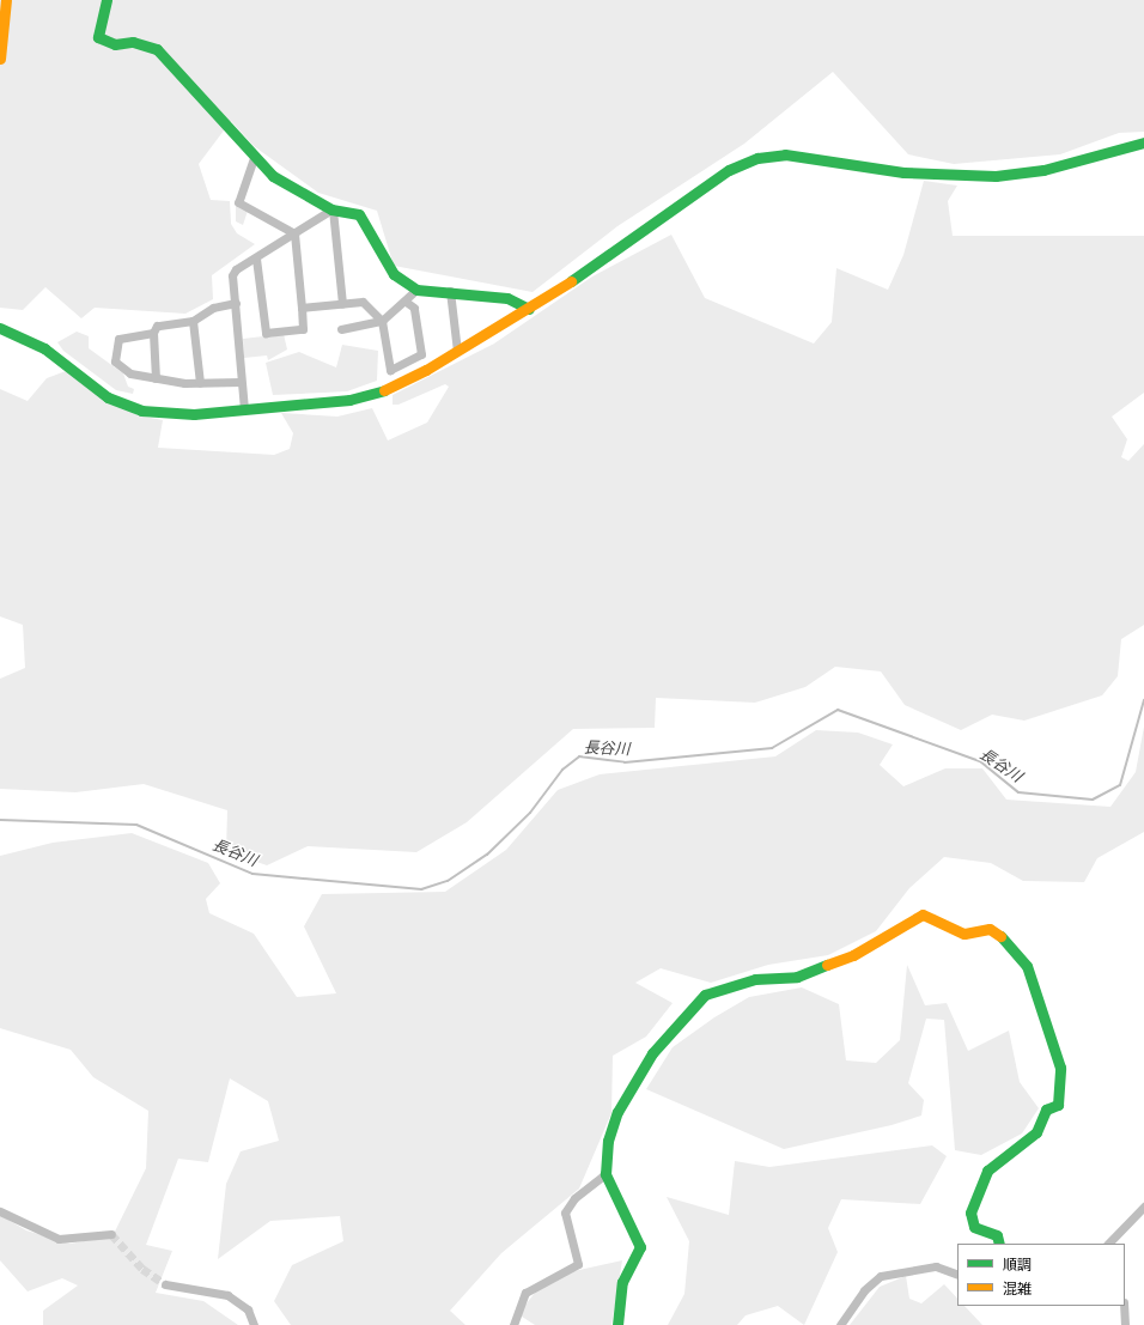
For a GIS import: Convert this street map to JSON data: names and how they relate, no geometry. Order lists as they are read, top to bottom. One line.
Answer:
{"water":["長谷川"],"legend":["順調","混雑"]}
